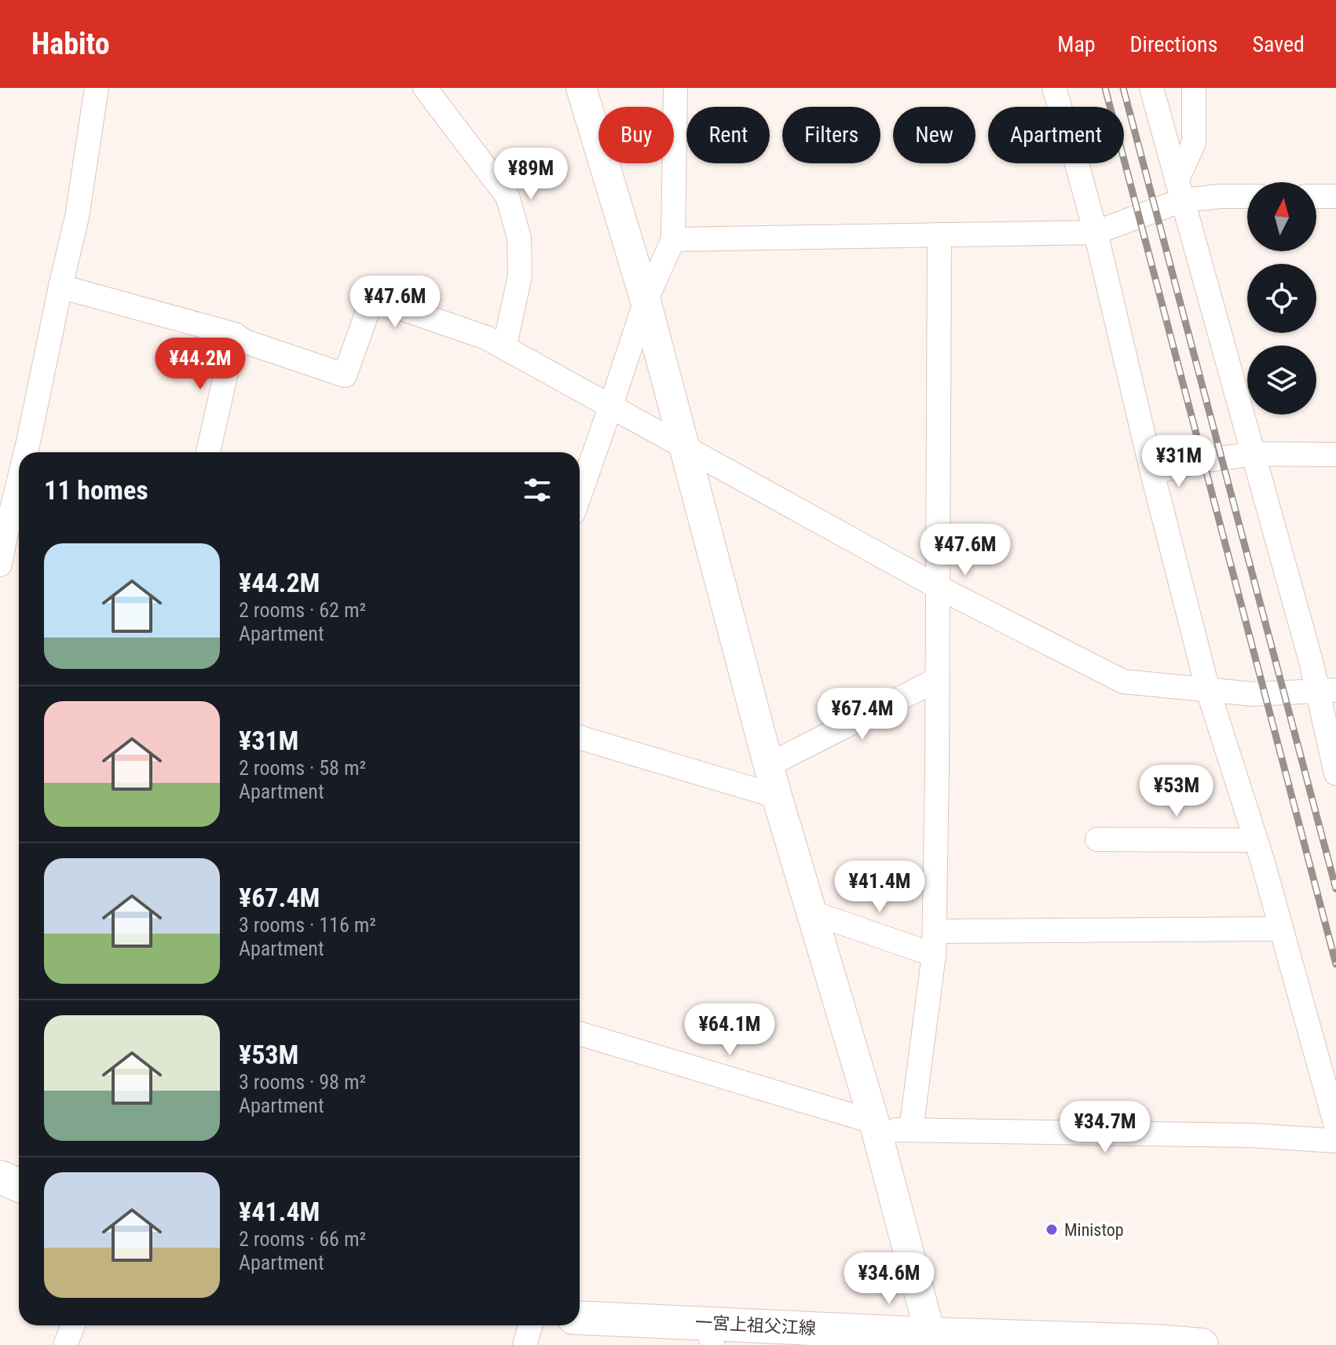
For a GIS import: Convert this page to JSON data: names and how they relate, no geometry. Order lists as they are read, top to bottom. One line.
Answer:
{"streets":{"main road":["一宮上祖父江線"]},"places":["Ministop"],"north":"top","page":{"header":"Habito","nav":["Map","Directions","Saved"],"chip":["Buy","Rent","Filters","New","Apartment"],"price":["¥89M","¥47.6M","¥44.2M","¥31M","¥47.6M","¥67.4M","¥53M","¥41.4M","¥64.1M","¥34.7M","¥34.6M"],"heading":"11 homes","list":[{"name":"¥44.2M","note":"2 rooms · 62 m² · Apartment"},{"name":"¥31M","note":"2 rooms · 58 m² · Apartment"},{"name":"¥67.4M","note":"3 rooms · 116 m² · Apartment"},{"name":"¥53M","note":"3 rooms · 98 m² · Apartment"},{"name":"¥41.4M","note":"2 rooms · 66 m² · Apartment"}]}}
